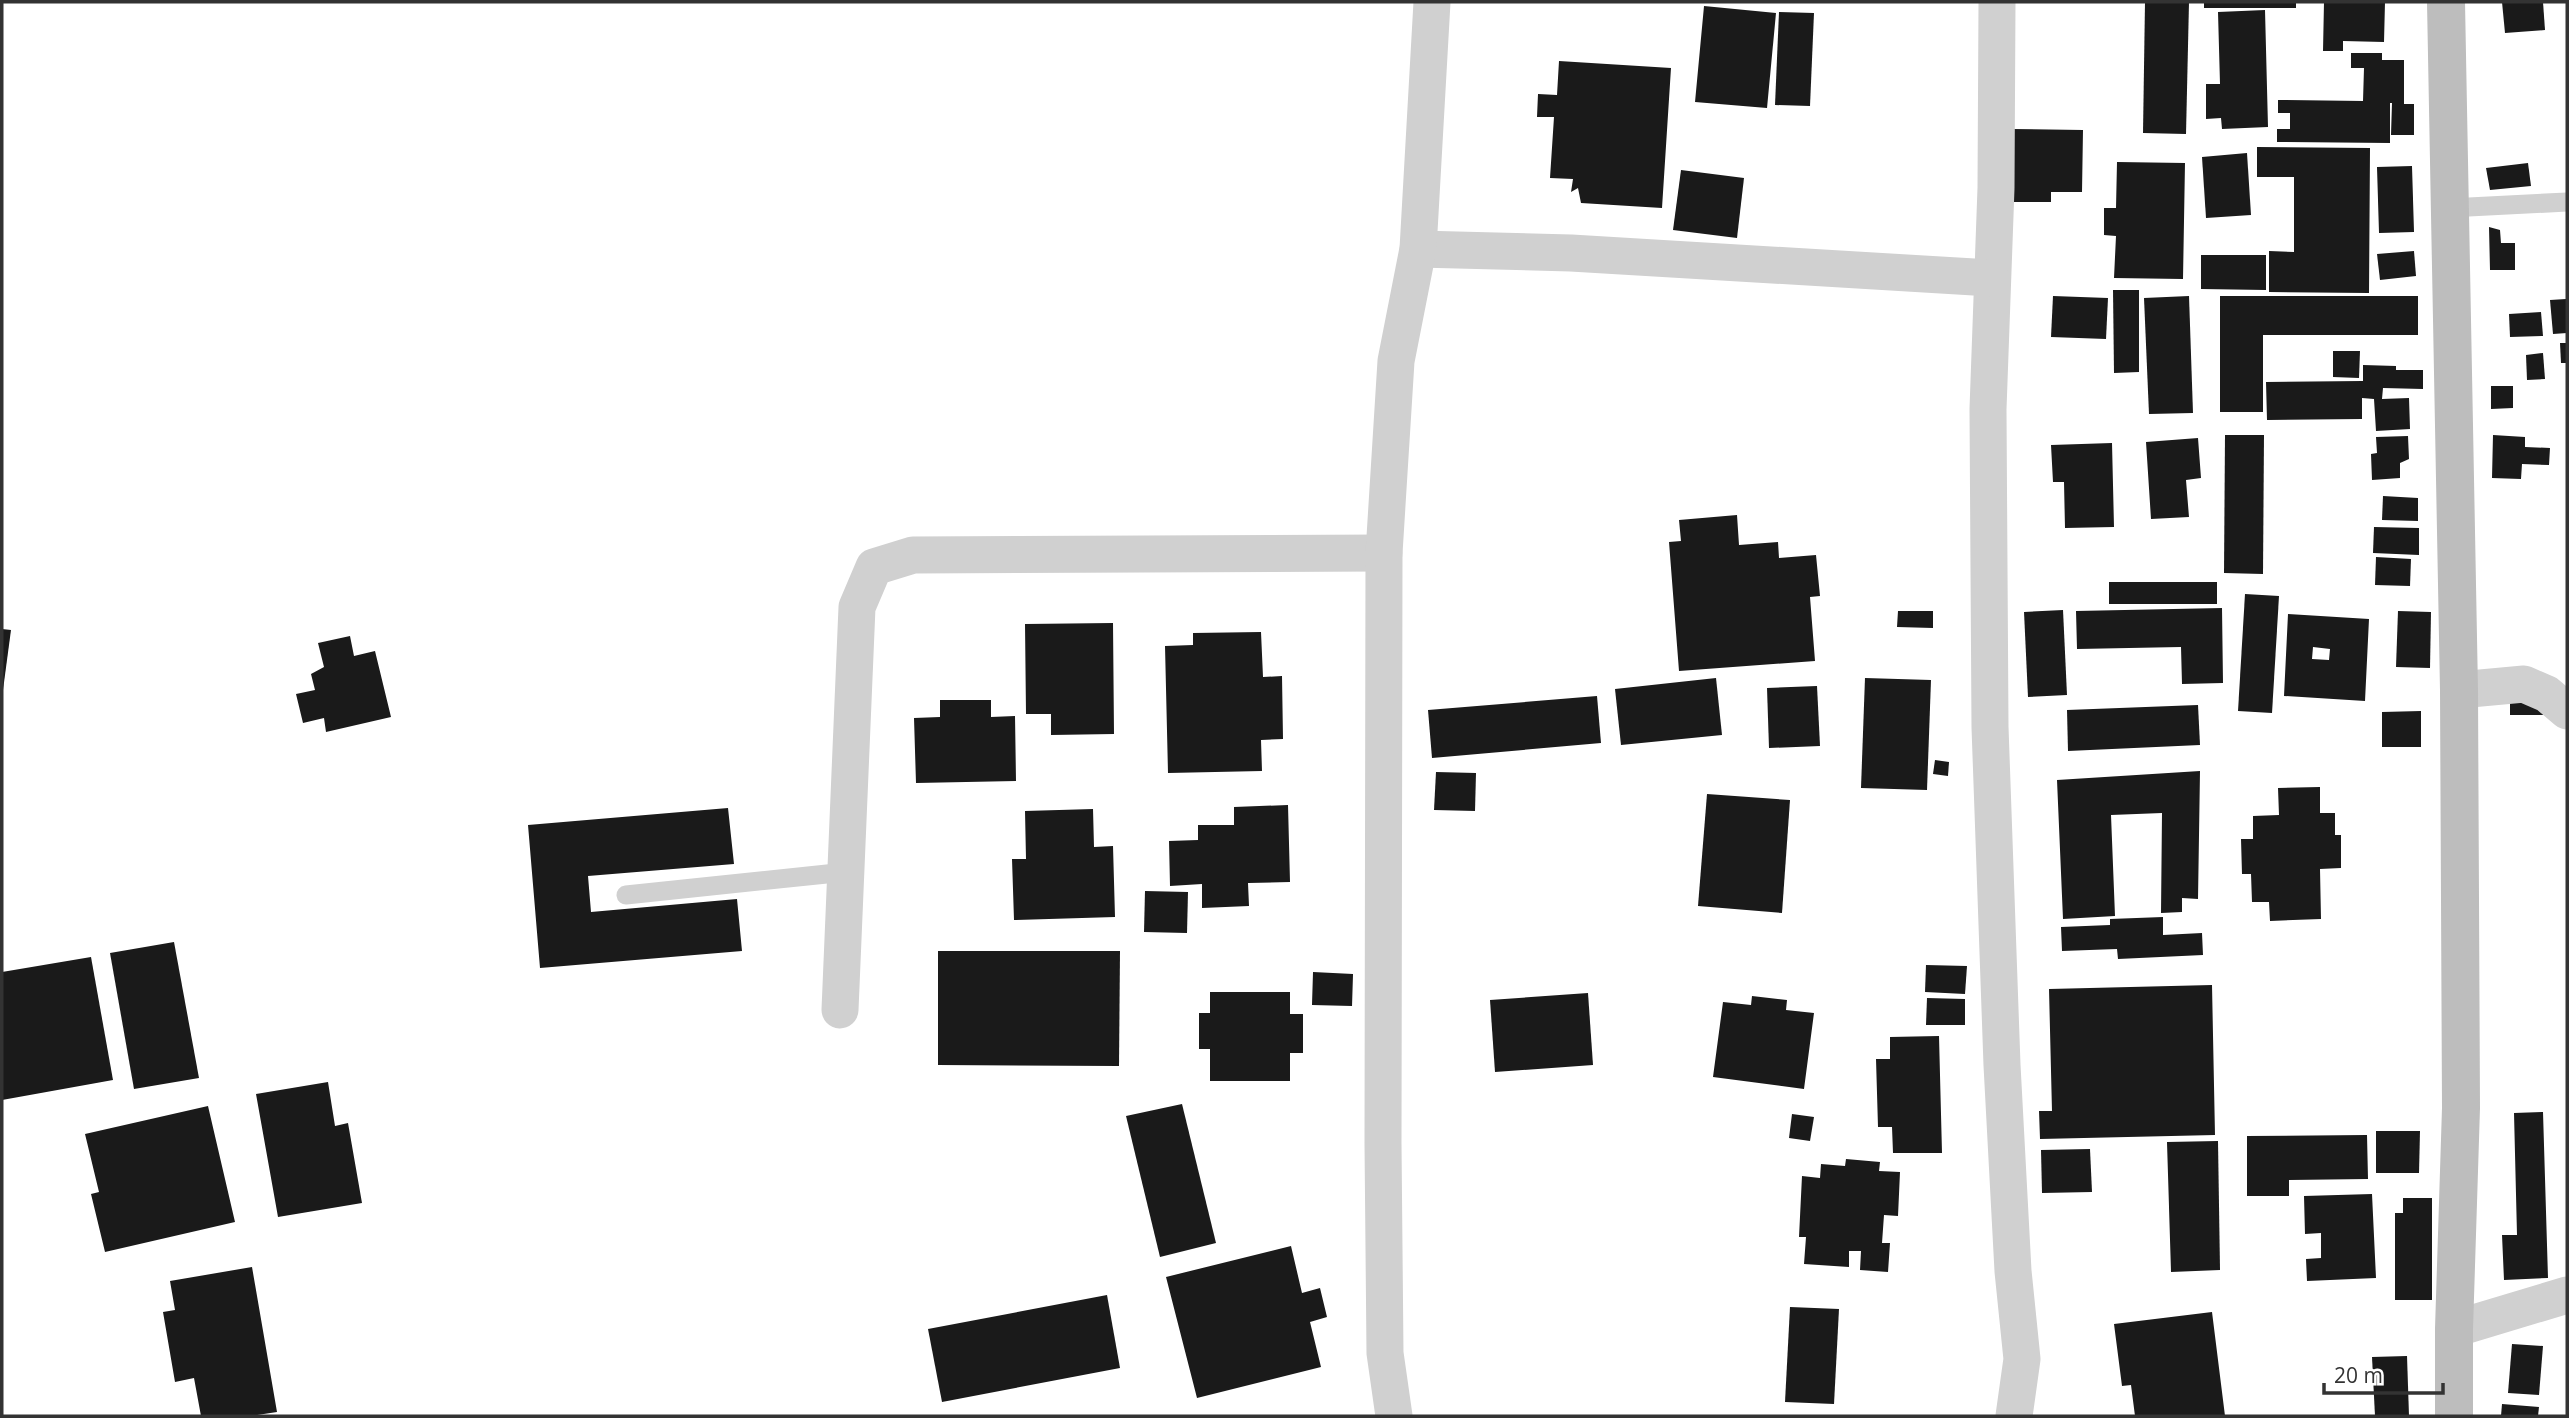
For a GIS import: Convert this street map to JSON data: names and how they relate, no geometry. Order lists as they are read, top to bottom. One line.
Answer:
{"scale_bar":"20 m"}
